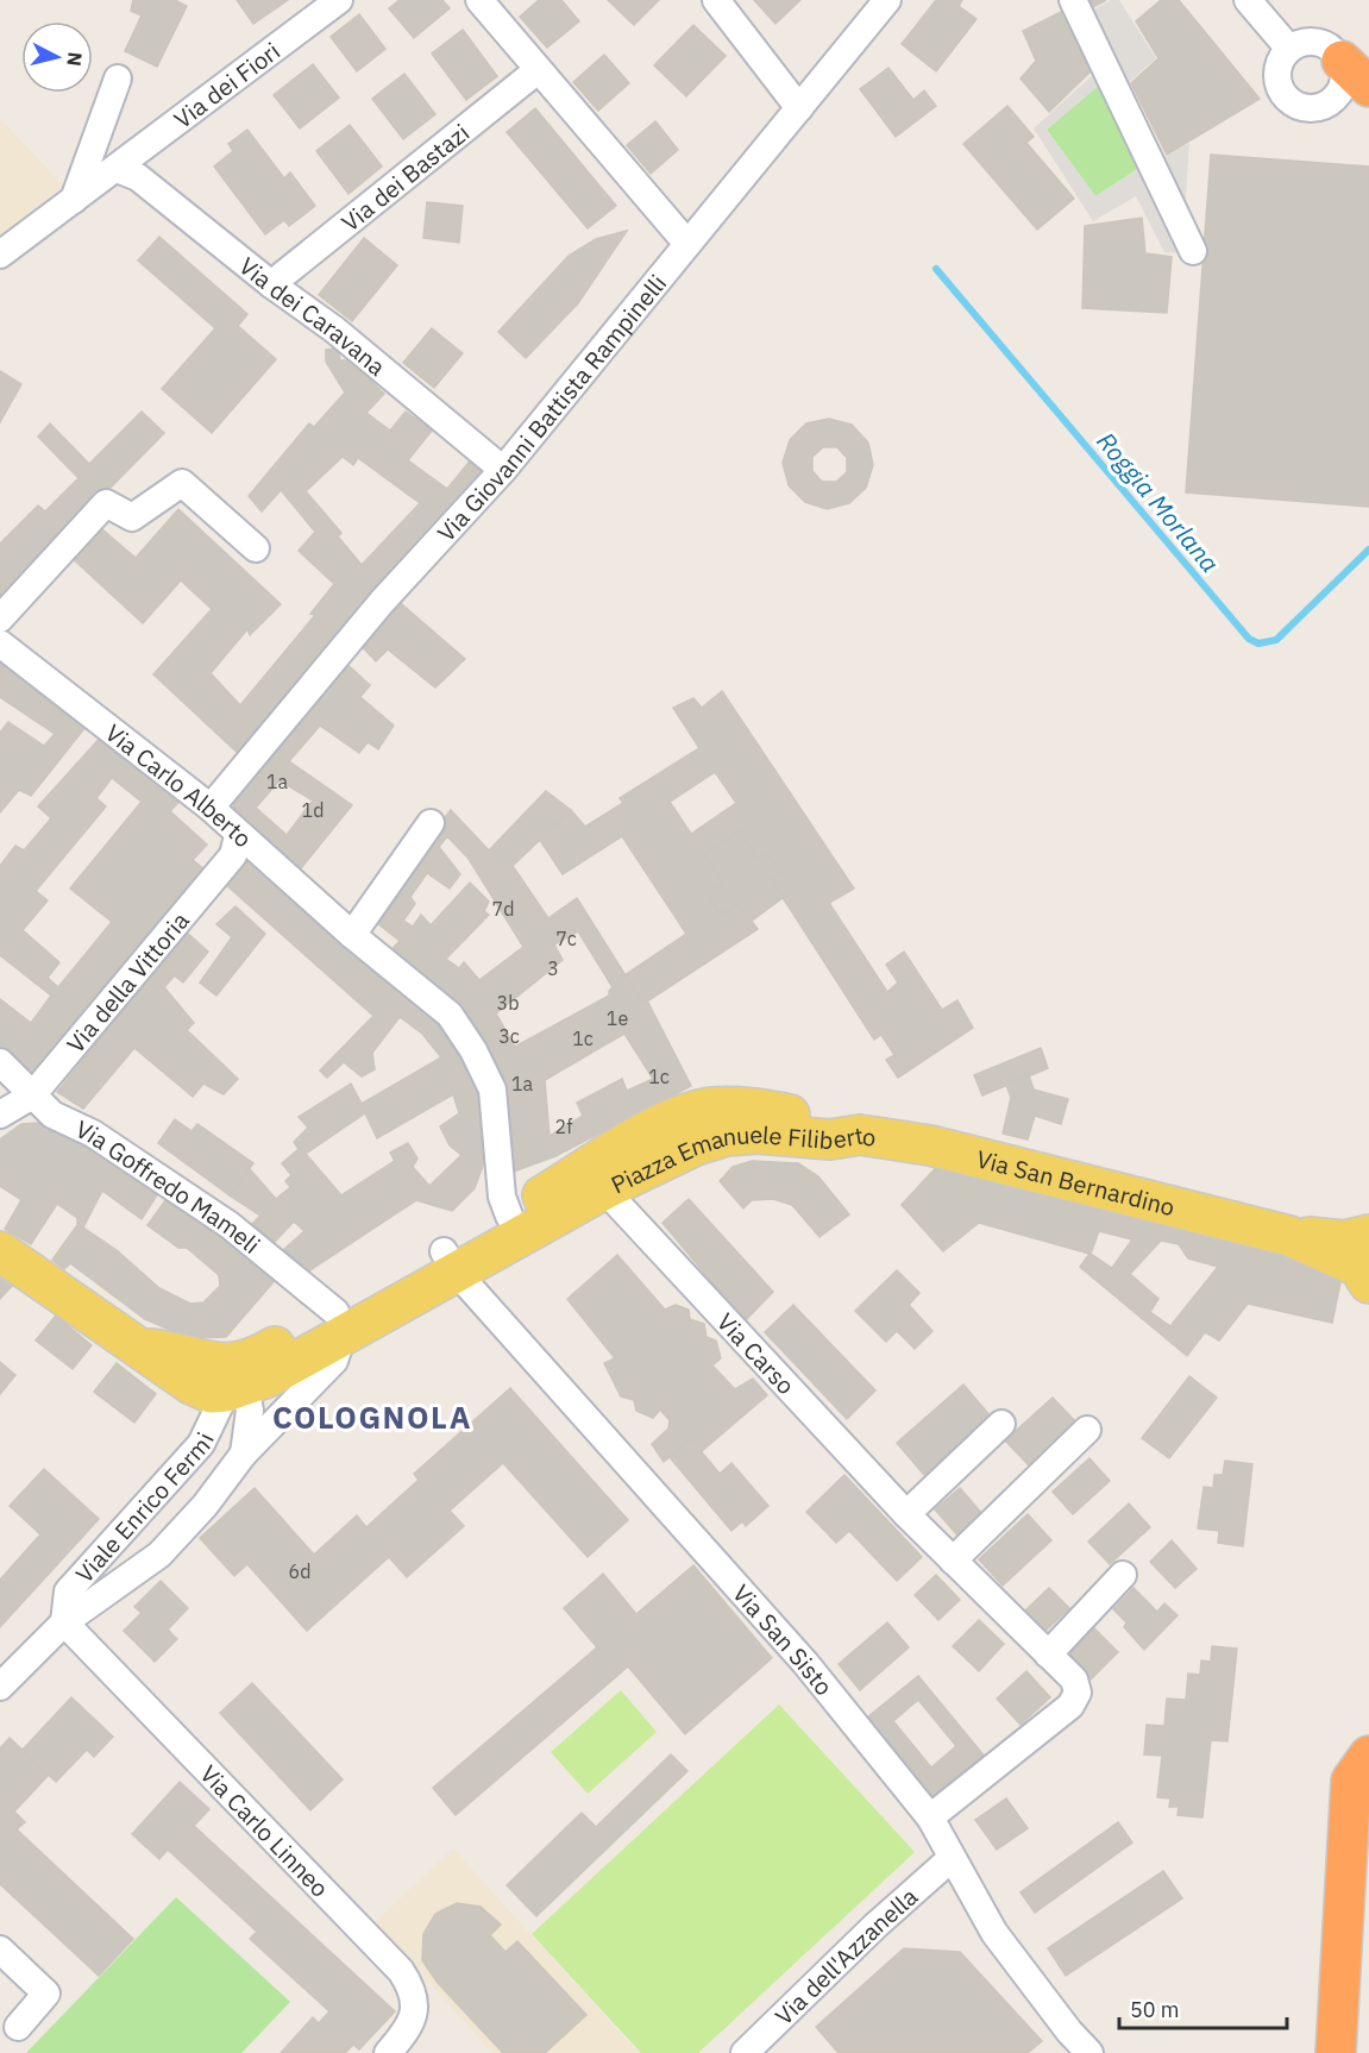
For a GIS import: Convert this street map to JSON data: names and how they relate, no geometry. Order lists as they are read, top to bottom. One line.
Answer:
{"streets":{"main road":["Piazza Emanuele Filiberto","Via San Bernardino"],"street":["Via dei Fiori","Via dei Bastazi","Via dei Caravana","Via Giovanni Battista Rampinelli","Via Carlo Alberto","Via della Vittoria","Via Goffredo Mameli","Via Carso","Viale Enrico Fermi","Via San Sisto","Via Carlo Linneo","Via dell'Azzanella"]},"crossings":[["Via dei Fiori","Via dei Caravana"],["Via dei Bastazi","Via dei Caravana"],["Via dei Caravana","Via Giovanni Battista Rampinelli"],["Via Giovanni Battista Rampinelli","Via Carlo Alberto"],["Via Carlo Alberto","Via della Vittoria"],["Via Carlo Alberto","Piazza Emanuele Filiberto"],["Via della Vittoria","Via Goffredo Mameli"],["Piazza Emanuele Filiberto","Via San Bernardino"],["Piazza Emanuele Filiberto","Via Goffredo Mameli"],["Piazza Emanuele Filiberto","Via Carso"],["Piazza Emanuele Filiberto","Viale Enrico Fermi"],["Piazza Emanuele Filiberto","Via San Sisto"],["Via Goffredo Mameli","Viale Enrico Fermi"],["Via Carso","Via San Sisto"],["Viale Enrico Fermi","Via Carlo Linneo"],["Via San Sisto","Via dell'Azzanella"]],"districts":["COLOGNOLA"],"water":["Roggia Morlana"],"house_numbers":["1a","1d","7d","7c","3","3b","1e","3c","1c","1c","1a","2f","6d"],"scale_bar":"50 m","north":"right"}
